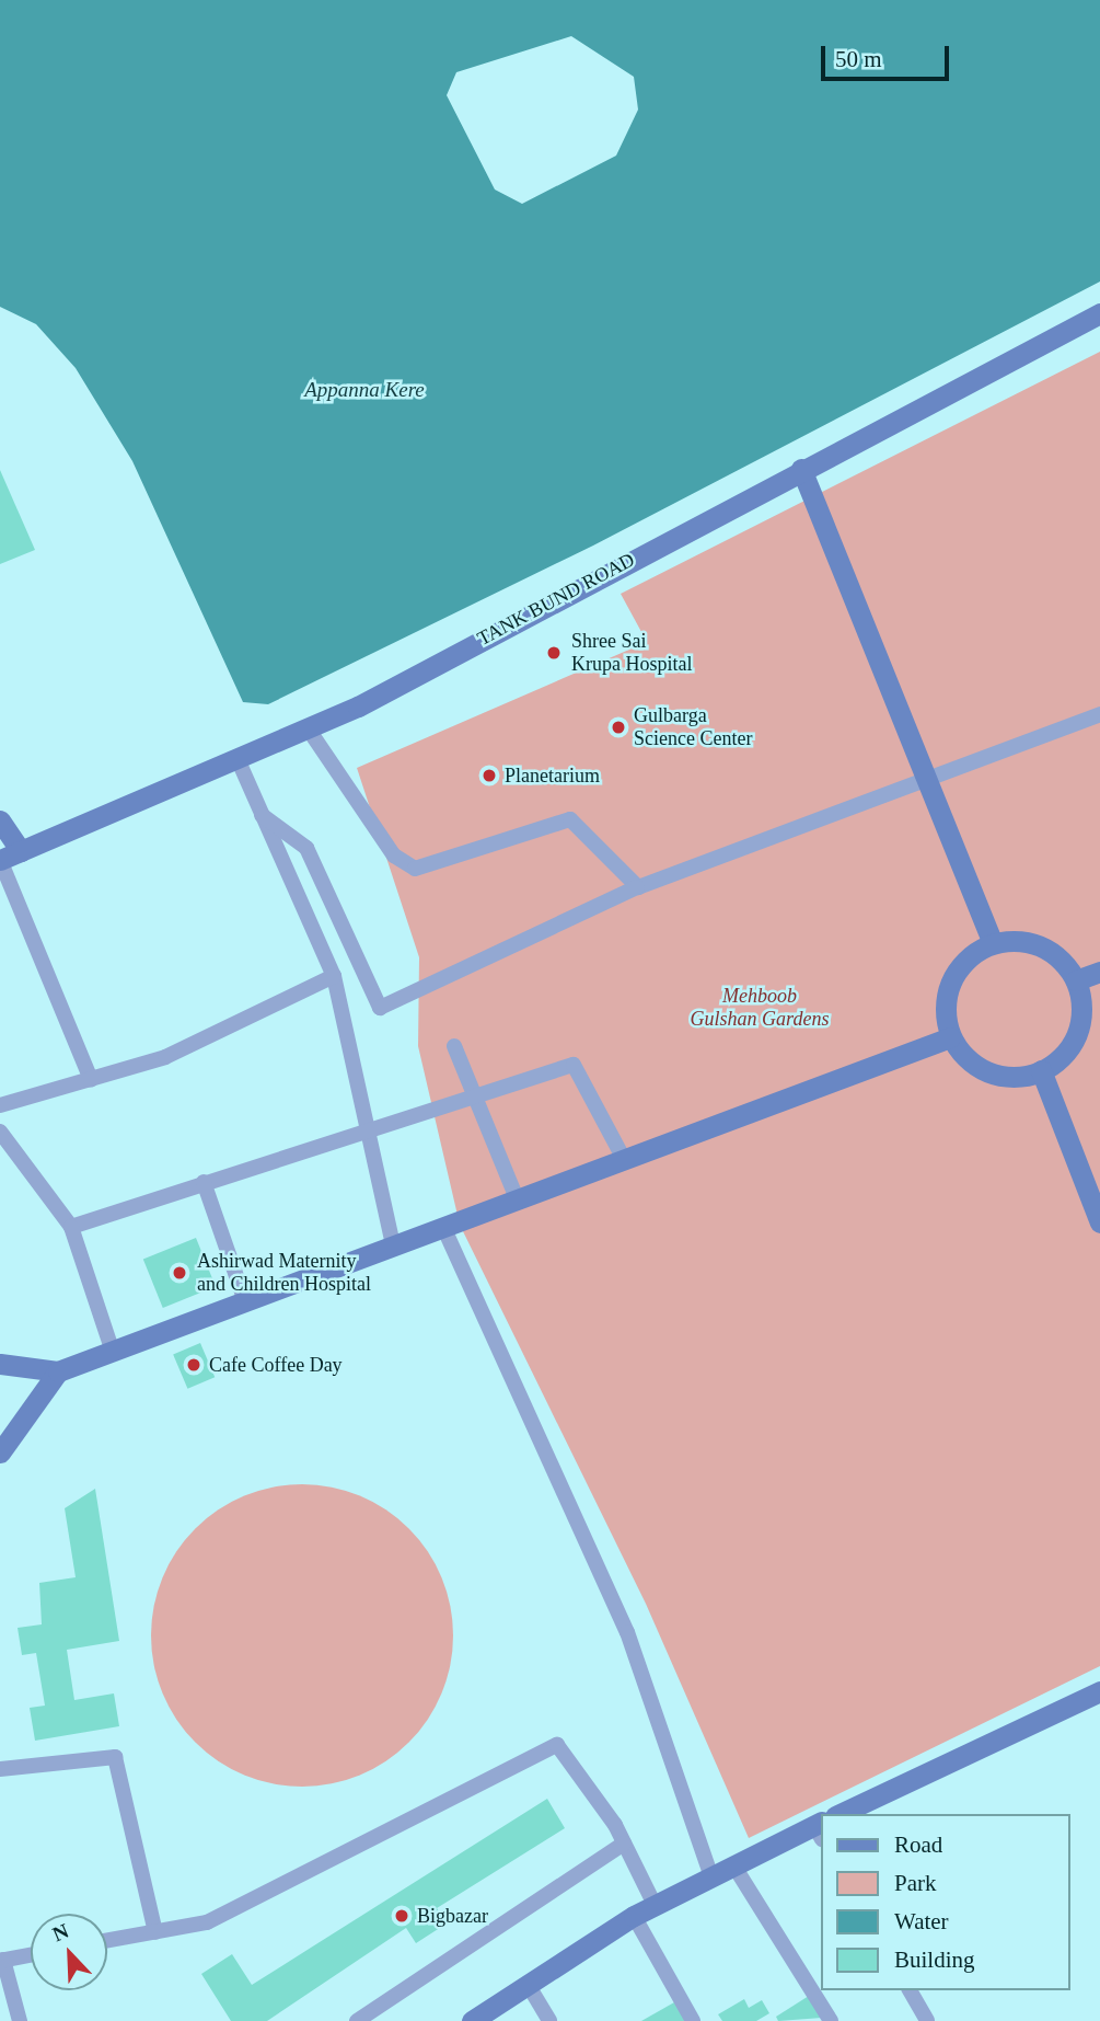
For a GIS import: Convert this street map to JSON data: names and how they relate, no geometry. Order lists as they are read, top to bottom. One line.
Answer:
{"streets":{"street":["TANK BUND ROAD"]},"water":["Appanna Kere"],"parks":["Mehboob Gulshan Gardens"],"places":["Shree Sai Krupa Hospital","Gulbarga Science Center","Planetarium","Ashirwad Maternity and Children Hospital","Cafe Coffee Day","Bigbazar"],"legend":["Road","Park","Water","Building"],"scale_bar":"50 m","north":"top left"}
